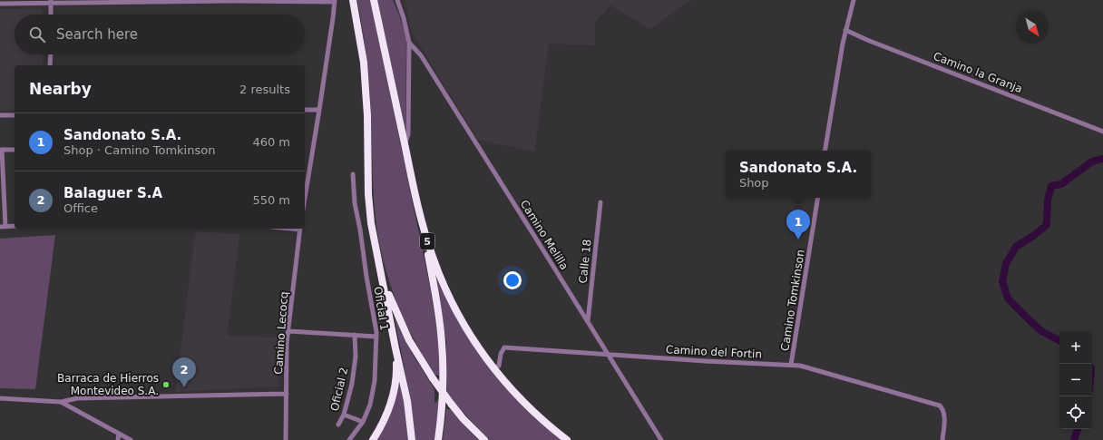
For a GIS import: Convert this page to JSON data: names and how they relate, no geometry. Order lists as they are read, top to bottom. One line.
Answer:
{"streets":{"highway":["5"],"street":["Camino la Granja","Camino Melilla","Calle 18","Camino Tomkinson","Oficial 1","Camino Lecocq","Camino del Fortin","Oficial 2"]},"crossings":[["Camino Melilla","5"],["Camino Melilla","Calle 18"],["Camino Melilla","Camino del Fortin"],["5","Camino del Fortin"],["Camino Tomkinson","Camino del Fortin"]],"places":["Barraca de Hierros Montevideo S.A."],"north":"bottom right","page":{"search":"Search here","heading":["Nearby","2 results"],"list":[{"mark":"1","name":"Sandonato S.A.","note":"Shop · Camino Tomkinson","value":"460 m"},{"mark":"2","name":"Balaguer S.A","note":"Office","value":"550 m"}],"popup":["Sandonato S.A.","Shop"],"pins":["1","2"],"map_buttons":["+","−"]}}
